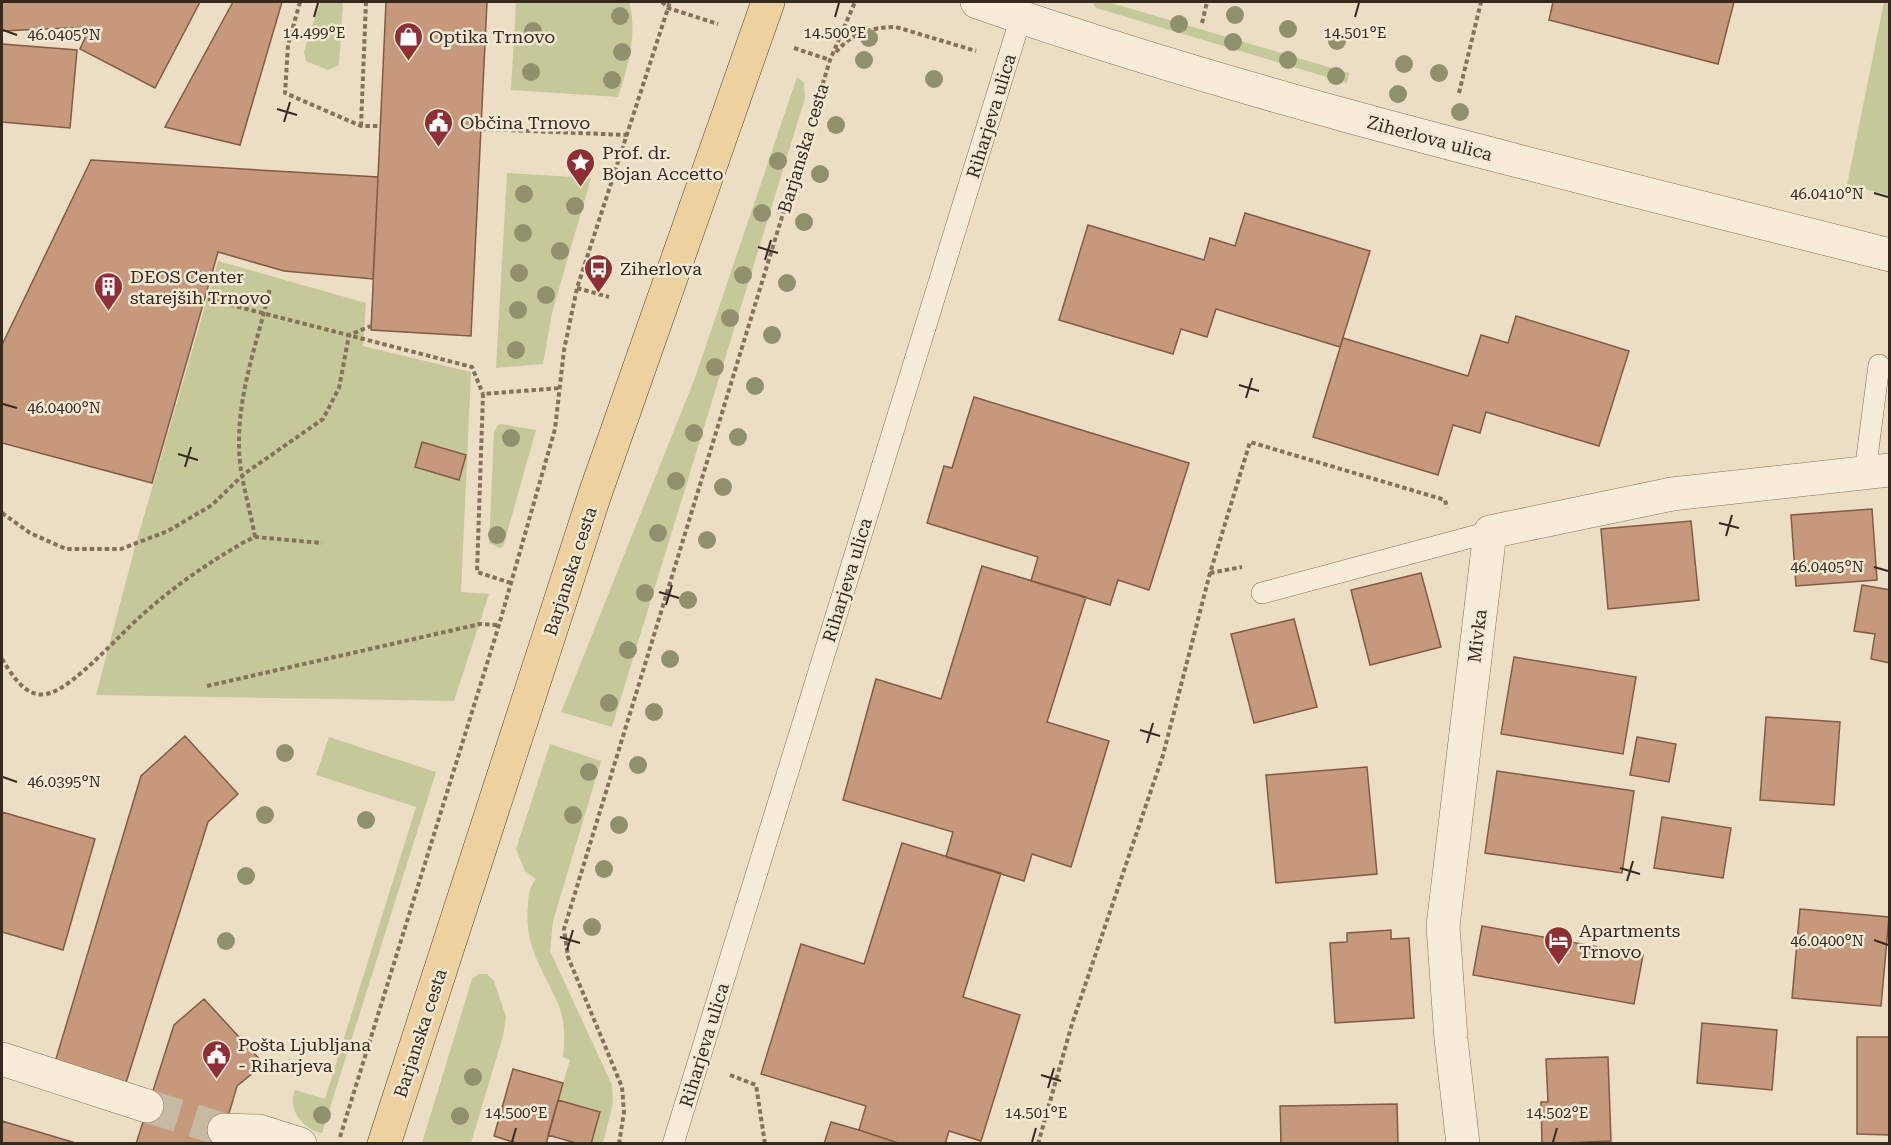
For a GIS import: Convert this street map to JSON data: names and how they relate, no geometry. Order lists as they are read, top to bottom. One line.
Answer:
{"streets":{"main road":["Barjanska cesta"],"street":["Ziherlova ulica","Mivka"],"lane":["Riharjeva ulica"]},"crossings":[["Riharjeva ulica","Ziherlova ulica"]],"places":{"shop":["Optika Trnovo"],"public building":["Občina Trnovo","Pošta Ljubljana - Riharjeva"],"place":["Prof. dr. Bojan Accetto"],"bus stop":["Ziherlova"],"building":["DEOS Center starejših Trnovo"],"hotel":["Apartments Trnovo"]},"coordinates":["14.499°E","14.500°E","14.501°E","46.0405°N","46.0410°N","46.0400°N","46.0395°N","14.502°E"]}
